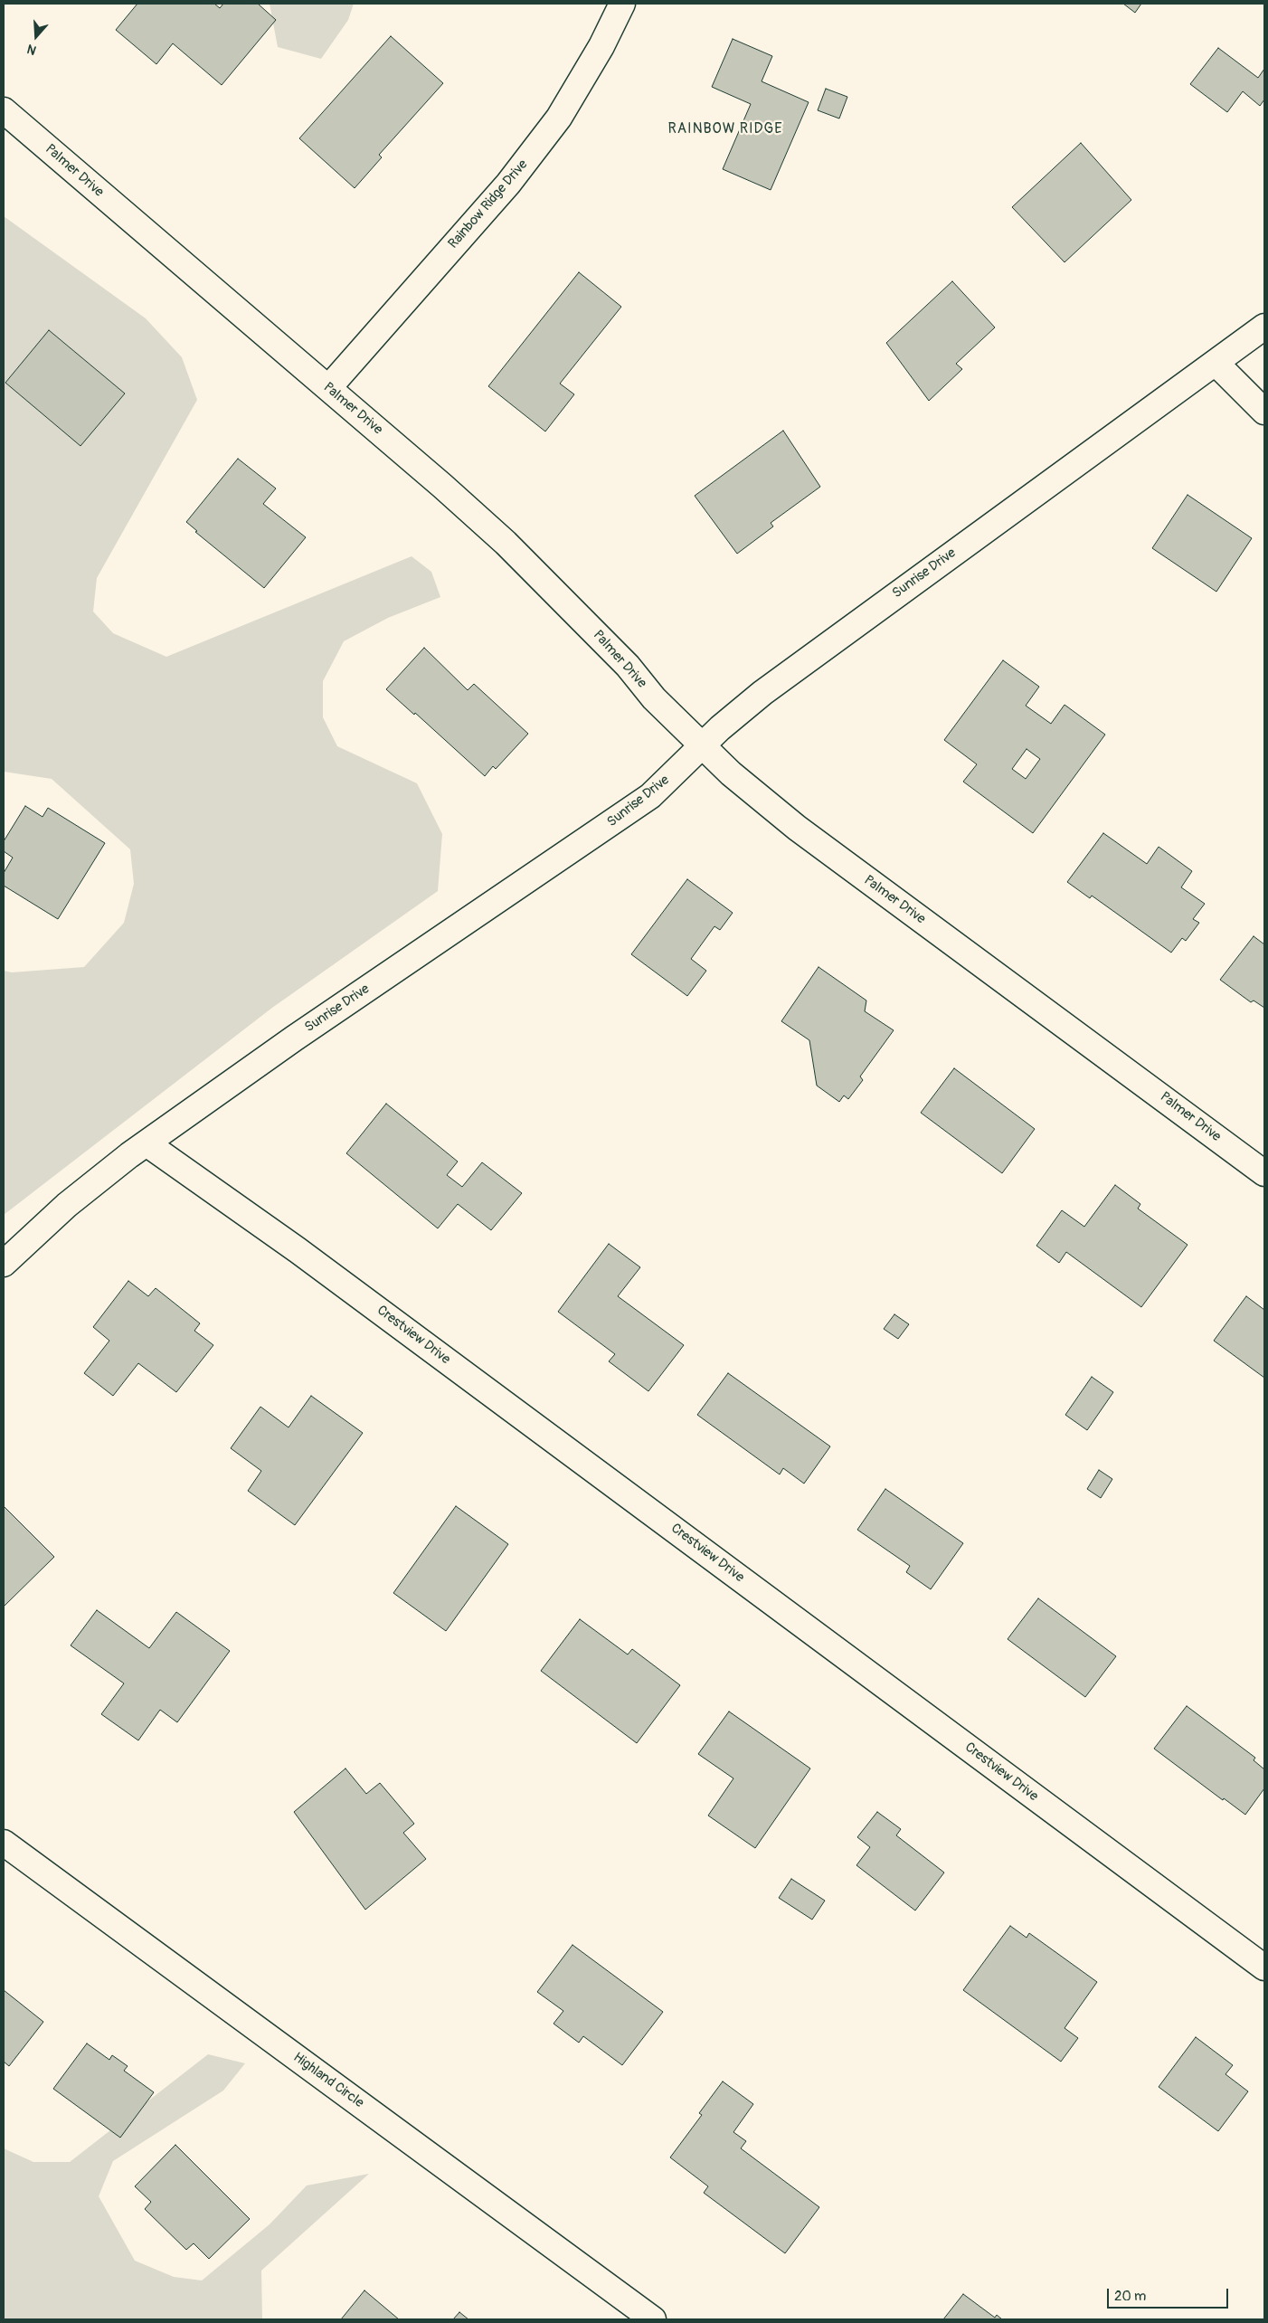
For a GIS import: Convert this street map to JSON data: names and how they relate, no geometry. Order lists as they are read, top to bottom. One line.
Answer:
{"streets":{"street":["Palmer Drive","Rainbow Ridge Drive","Sunrise Drive","Crestview Drive","Highland Circle"]},"crossings":[["Palmer Drive","Rainbow Ridge Drive"],["Palmer Drive","Sunrise Drive"],["Sunrise Drive","Crestview Drive"]],"districts":["RAINBOW RIDGE"],"scale_bar":"20 m","north":"bottom"}
